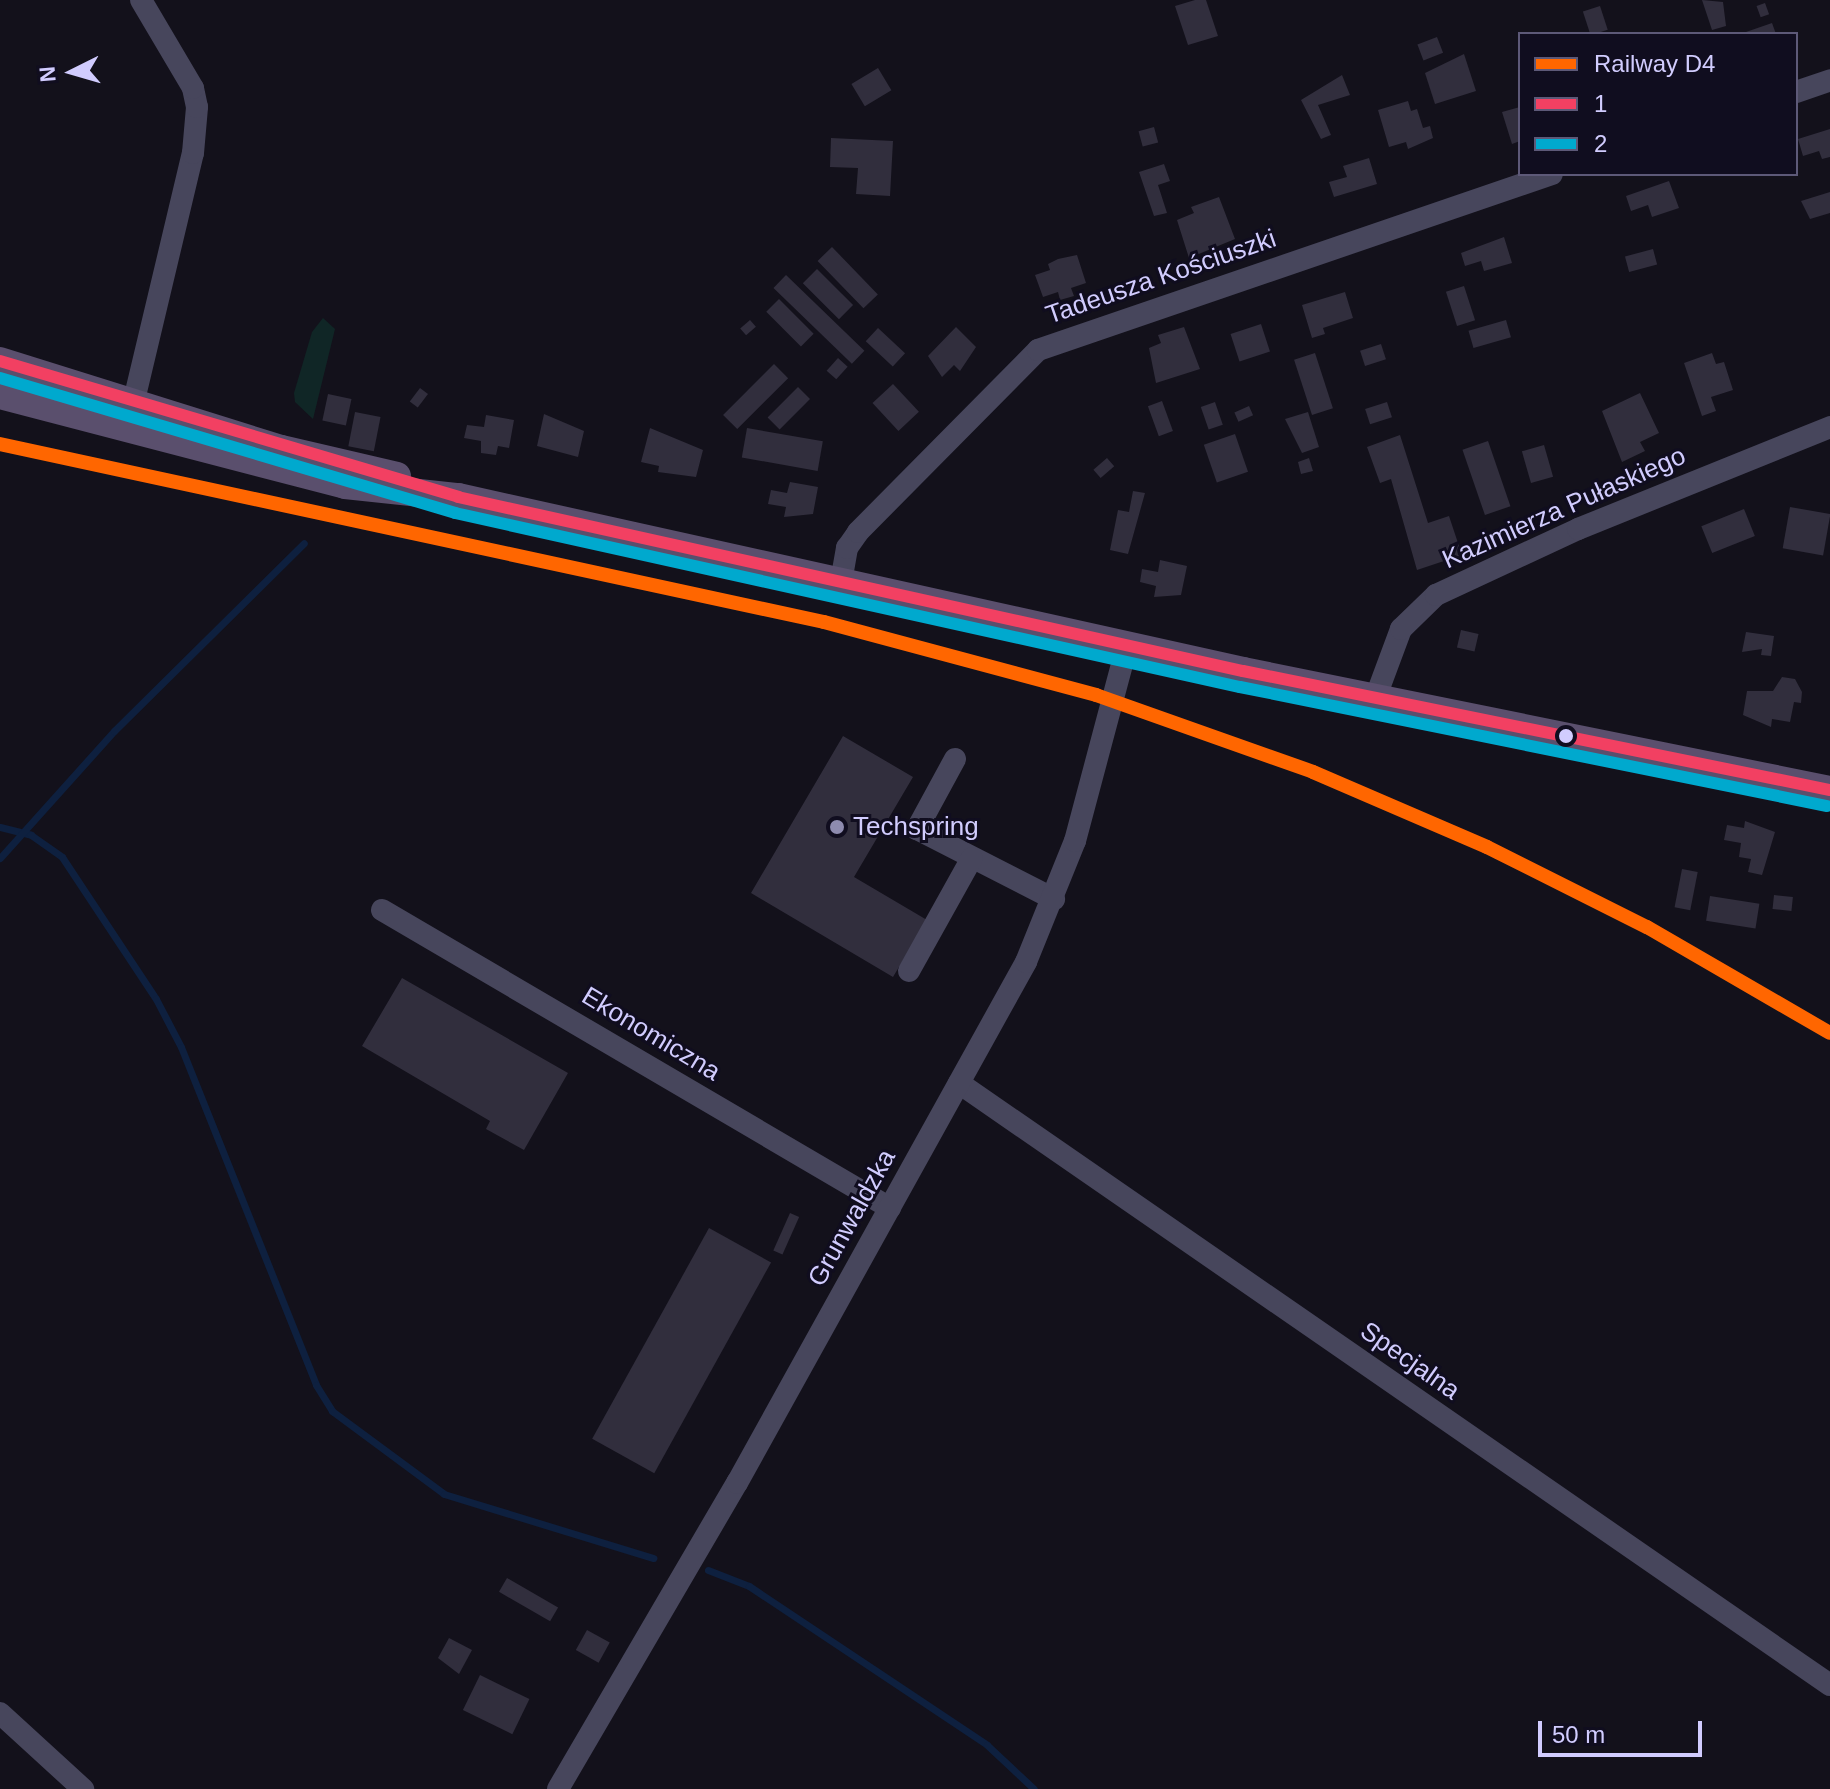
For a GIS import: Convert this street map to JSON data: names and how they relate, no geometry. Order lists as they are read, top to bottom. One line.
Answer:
{"streets":{"street":["Tadeusza Kościuszki","Kazimierza Pułaskiego","Ekonomiczna","Grunwaldzka","Specjalna"]},"crossings":[["Ekonomiczna","Grunwaldzka"],["Grunwaldzka","Specjalna"]],"places":["Techspring"],"lines":["transit line 1","transit line 2","rail line D4"],"legend":["Railway D4","1","2"],"scale_bar":"50 m","north":"left"}
